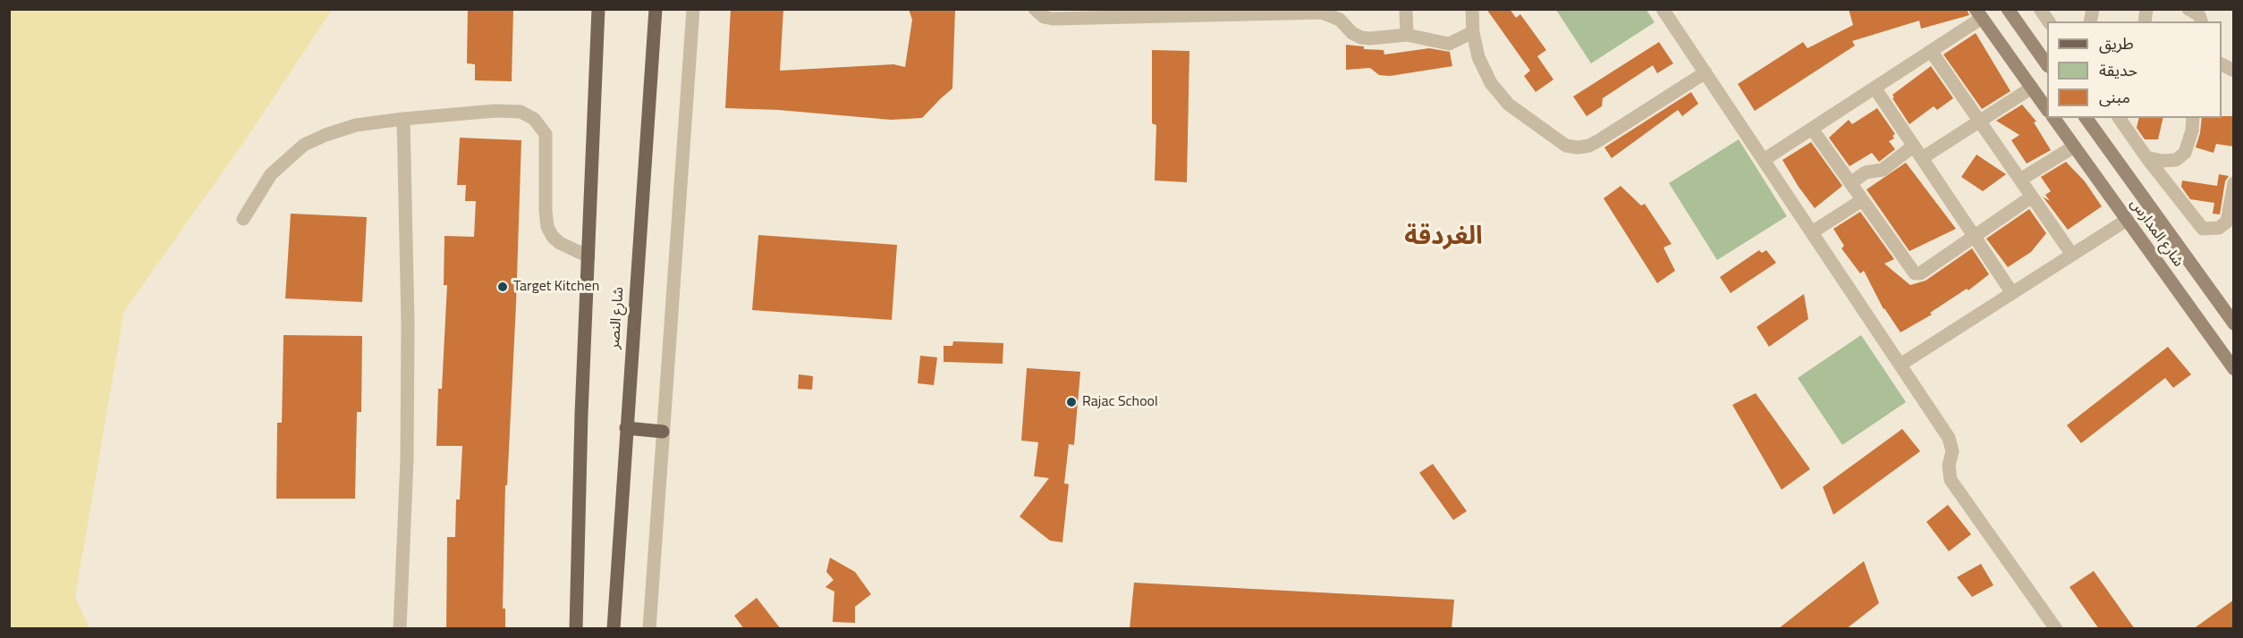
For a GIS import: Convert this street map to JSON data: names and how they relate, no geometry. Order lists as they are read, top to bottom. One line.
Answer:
{"streets":{"main road":["شارع النصر"],"street":["شارع المدارس"]},"districts":["الغردقة"],"places":["Target Kitchen","Rajac School"],"legend":["طريق","حديقة","مبنى"]}
